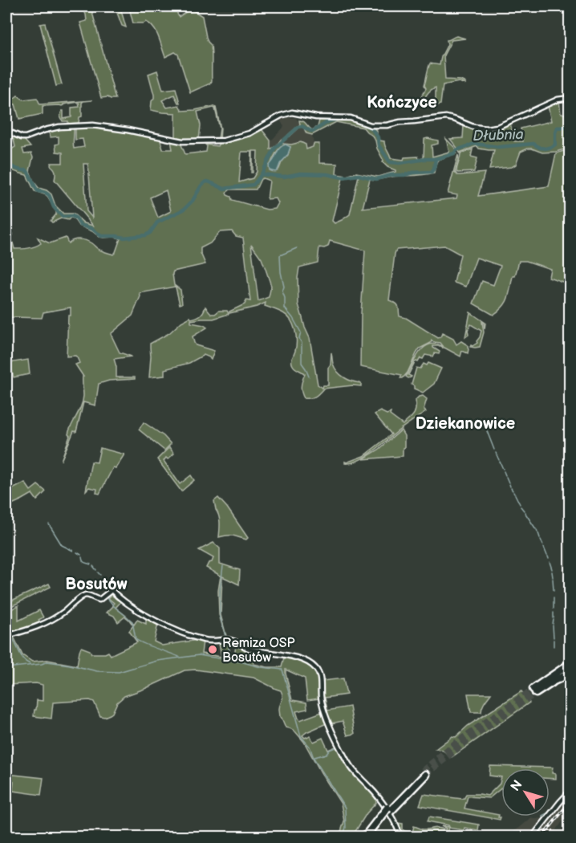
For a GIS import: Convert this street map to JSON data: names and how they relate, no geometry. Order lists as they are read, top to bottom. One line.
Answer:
{"districts":["Kończyce","Dziekanowice","Bosutów"],"water":["Dłubnia"],"places":["Remiza OSP Bosutów"],"north":"top left"}
